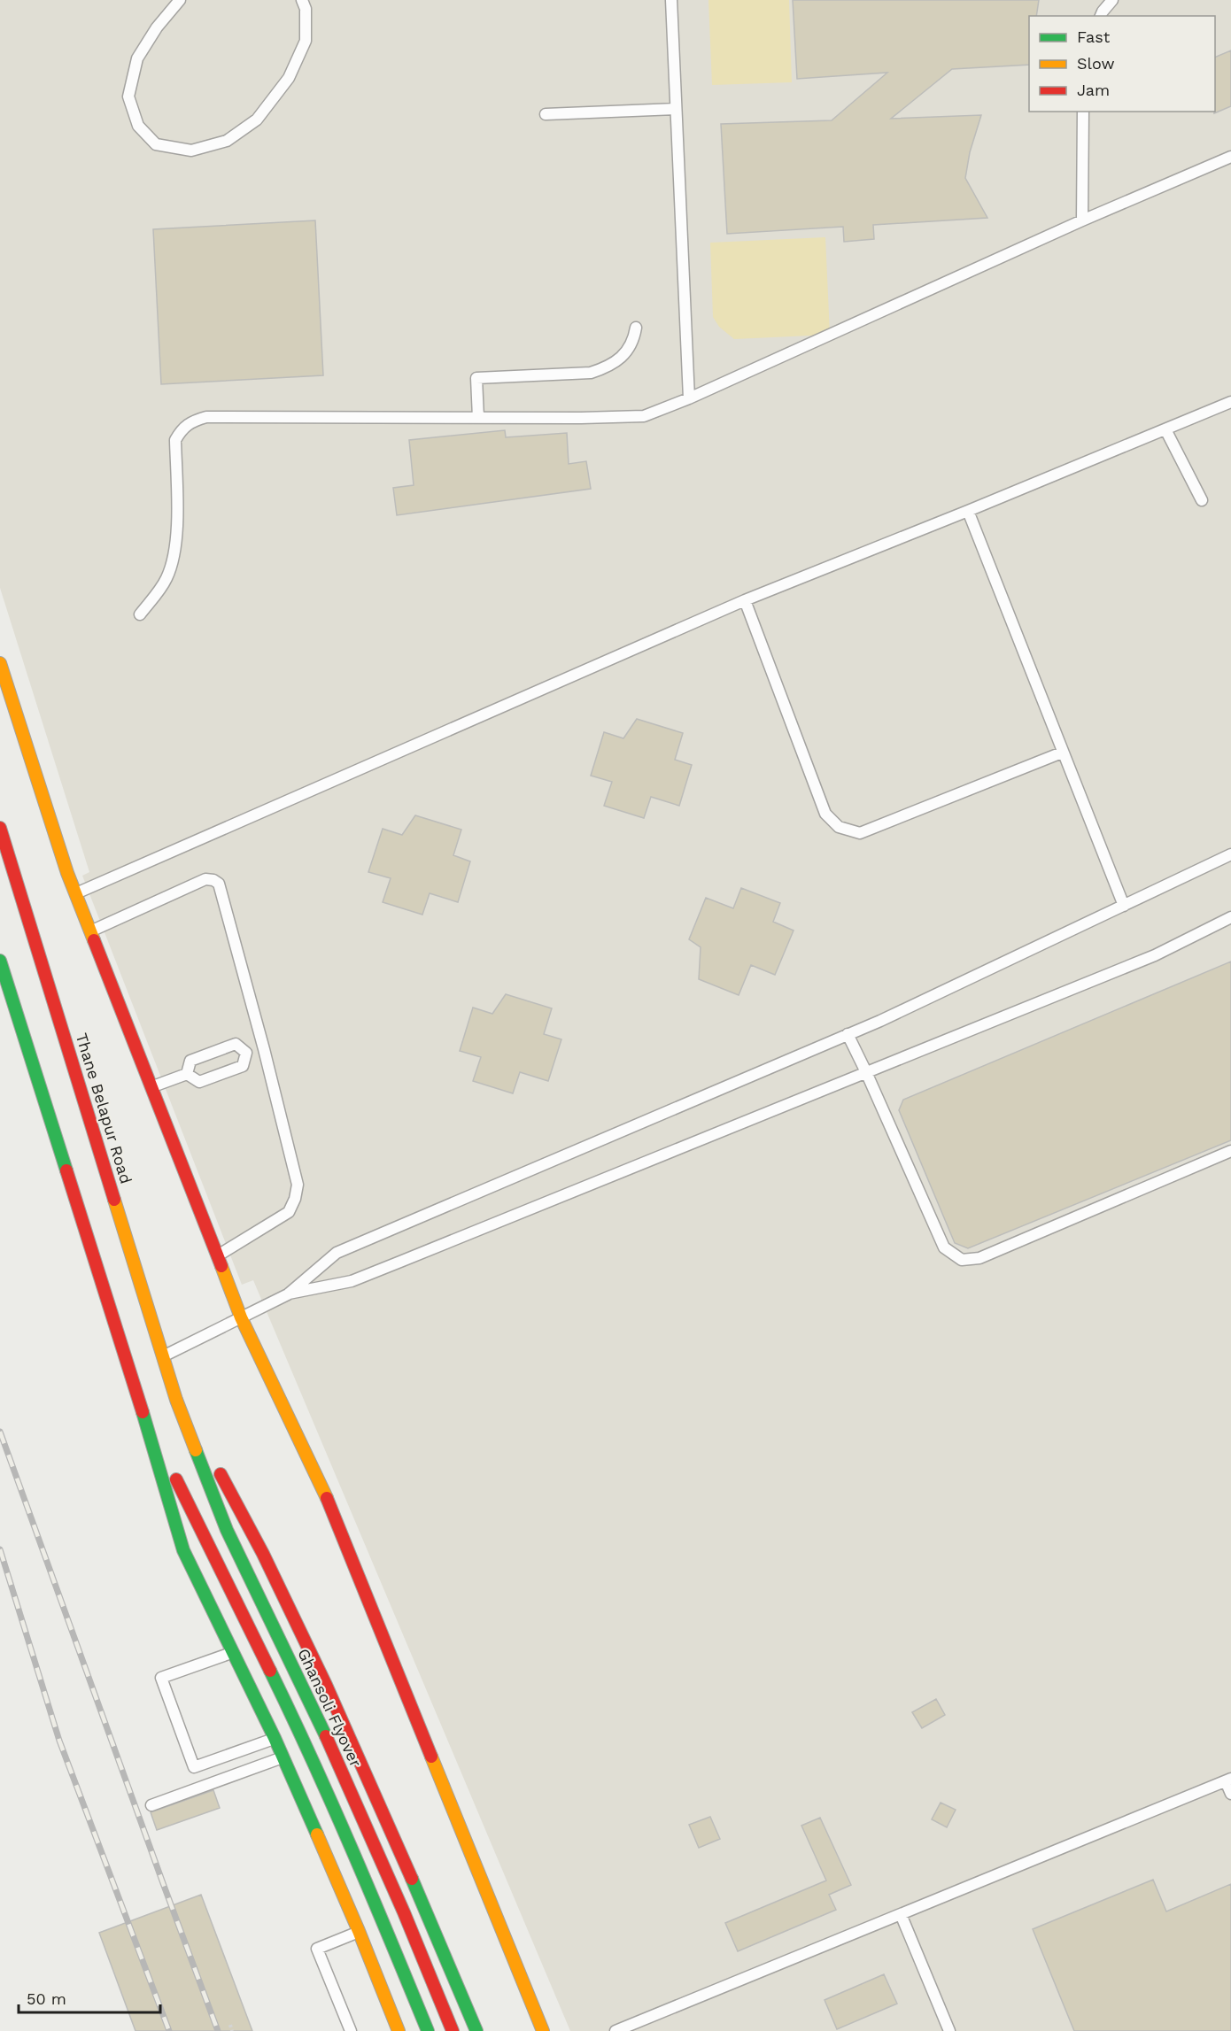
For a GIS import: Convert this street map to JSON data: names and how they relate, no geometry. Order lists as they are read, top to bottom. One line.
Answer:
{"streets":{"main road":["Thane Belapur Road","Ghansoli Flyover"]},"crossings":[["Thane Belapur Road","Ghansoli Flyover"]],"legend":["Fast","Slow","Jam"],"scale_bar":"50 m"}
